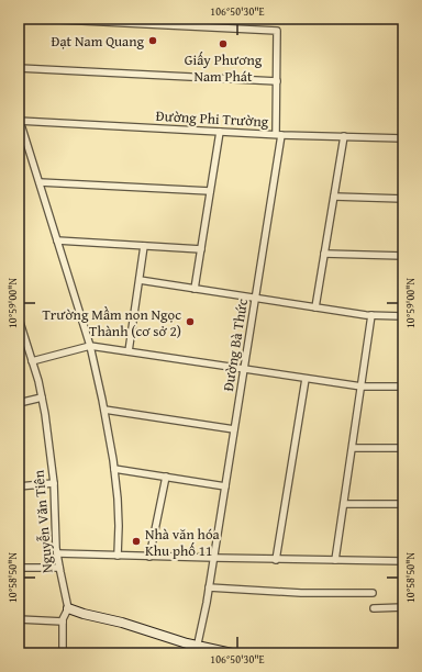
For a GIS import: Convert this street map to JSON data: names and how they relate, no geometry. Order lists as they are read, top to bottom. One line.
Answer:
{"streets":{"street":["Đường Phi Trường","Đường Bà Thức","Nguyễn Văn Tiên"]},"crossings":[["Đường Phi Trường","Đường Bà Thức"]],"places":["Đạt Nam Quang","Giấy Phương Nam Phát","Trường Mầm non Ngọc Thành (cơ sở 2)","Nhà văn hóa Khu phố 11"],"coordinates":["106°50'30\"E","10°59'00\"N","10°58'50\"N"]}
